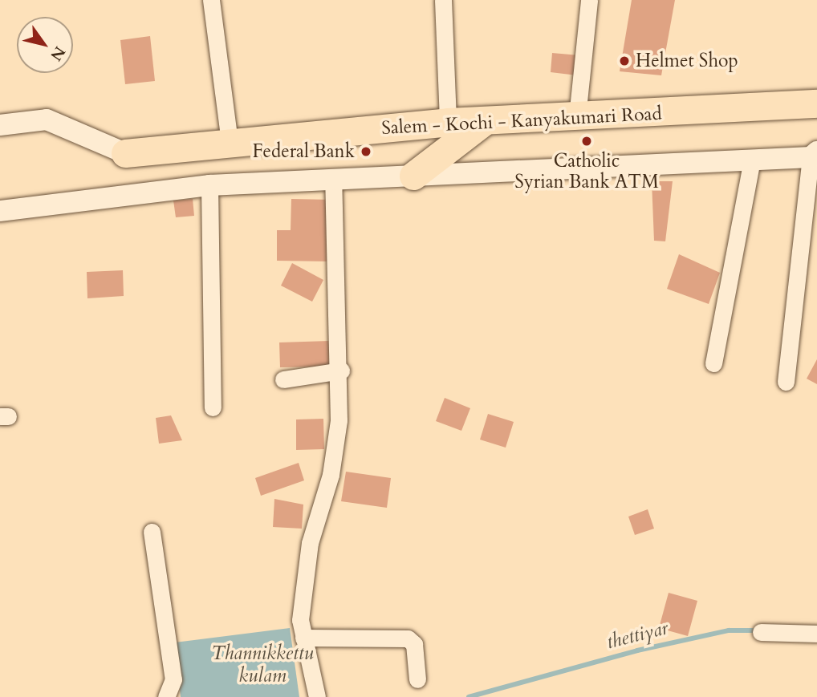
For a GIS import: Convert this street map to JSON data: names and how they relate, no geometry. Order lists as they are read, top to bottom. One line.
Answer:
{"streets":{"highway":["Salem - Kochi - Kanyakumari Road"]},"water":["thettiyar","Thannikkettu kulam"],"places":["Helmet Shop","Catholic Syrian Bank ATM","Federal Bank"],"north":"bottom right"}
